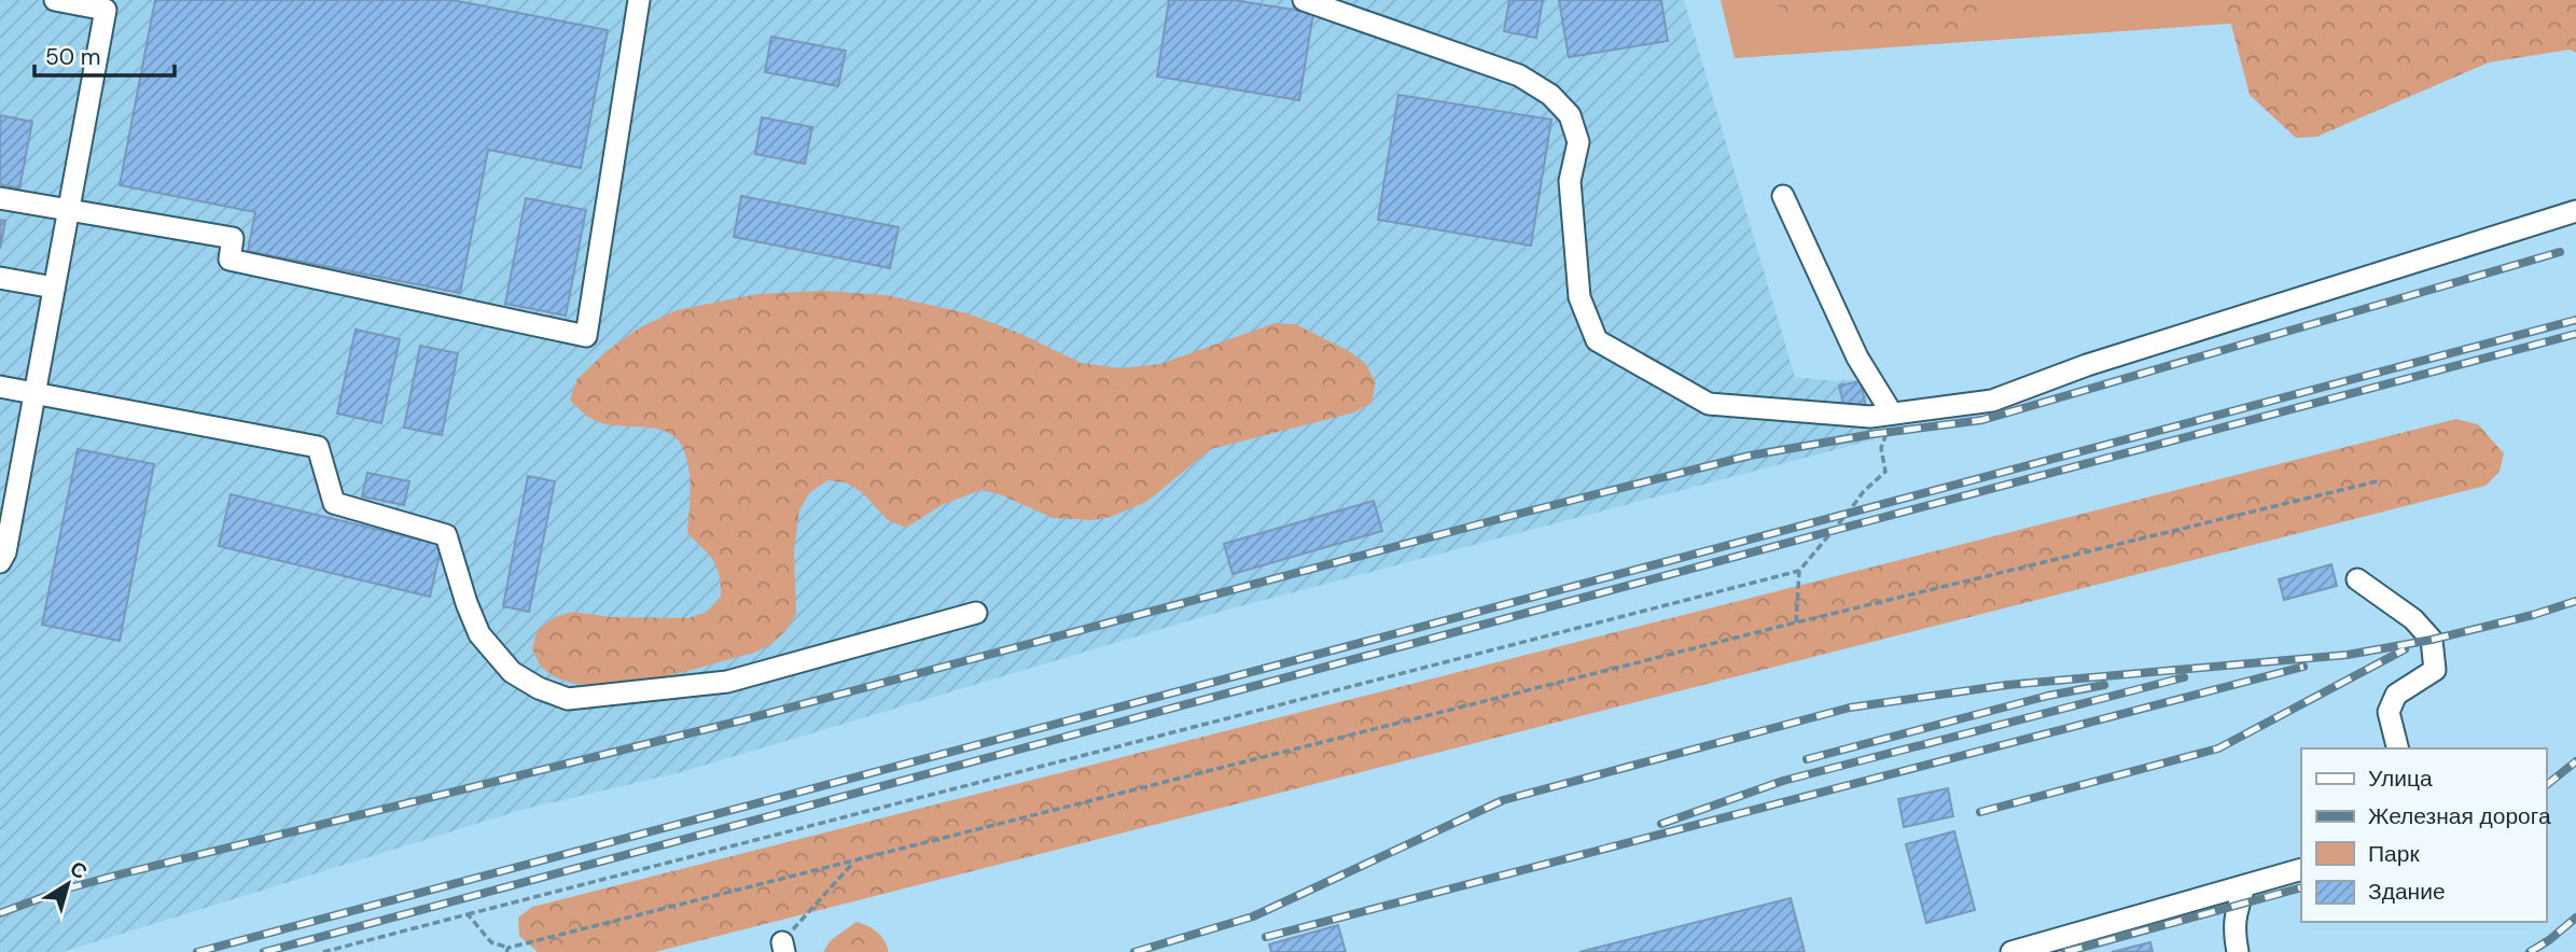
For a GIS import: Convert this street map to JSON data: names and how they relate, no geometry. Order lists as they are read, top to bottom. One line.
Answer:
{"legend":["Улица","Железная дорога","Парк","Здание"],"scale_bar":"50 m","north":"top right"}
